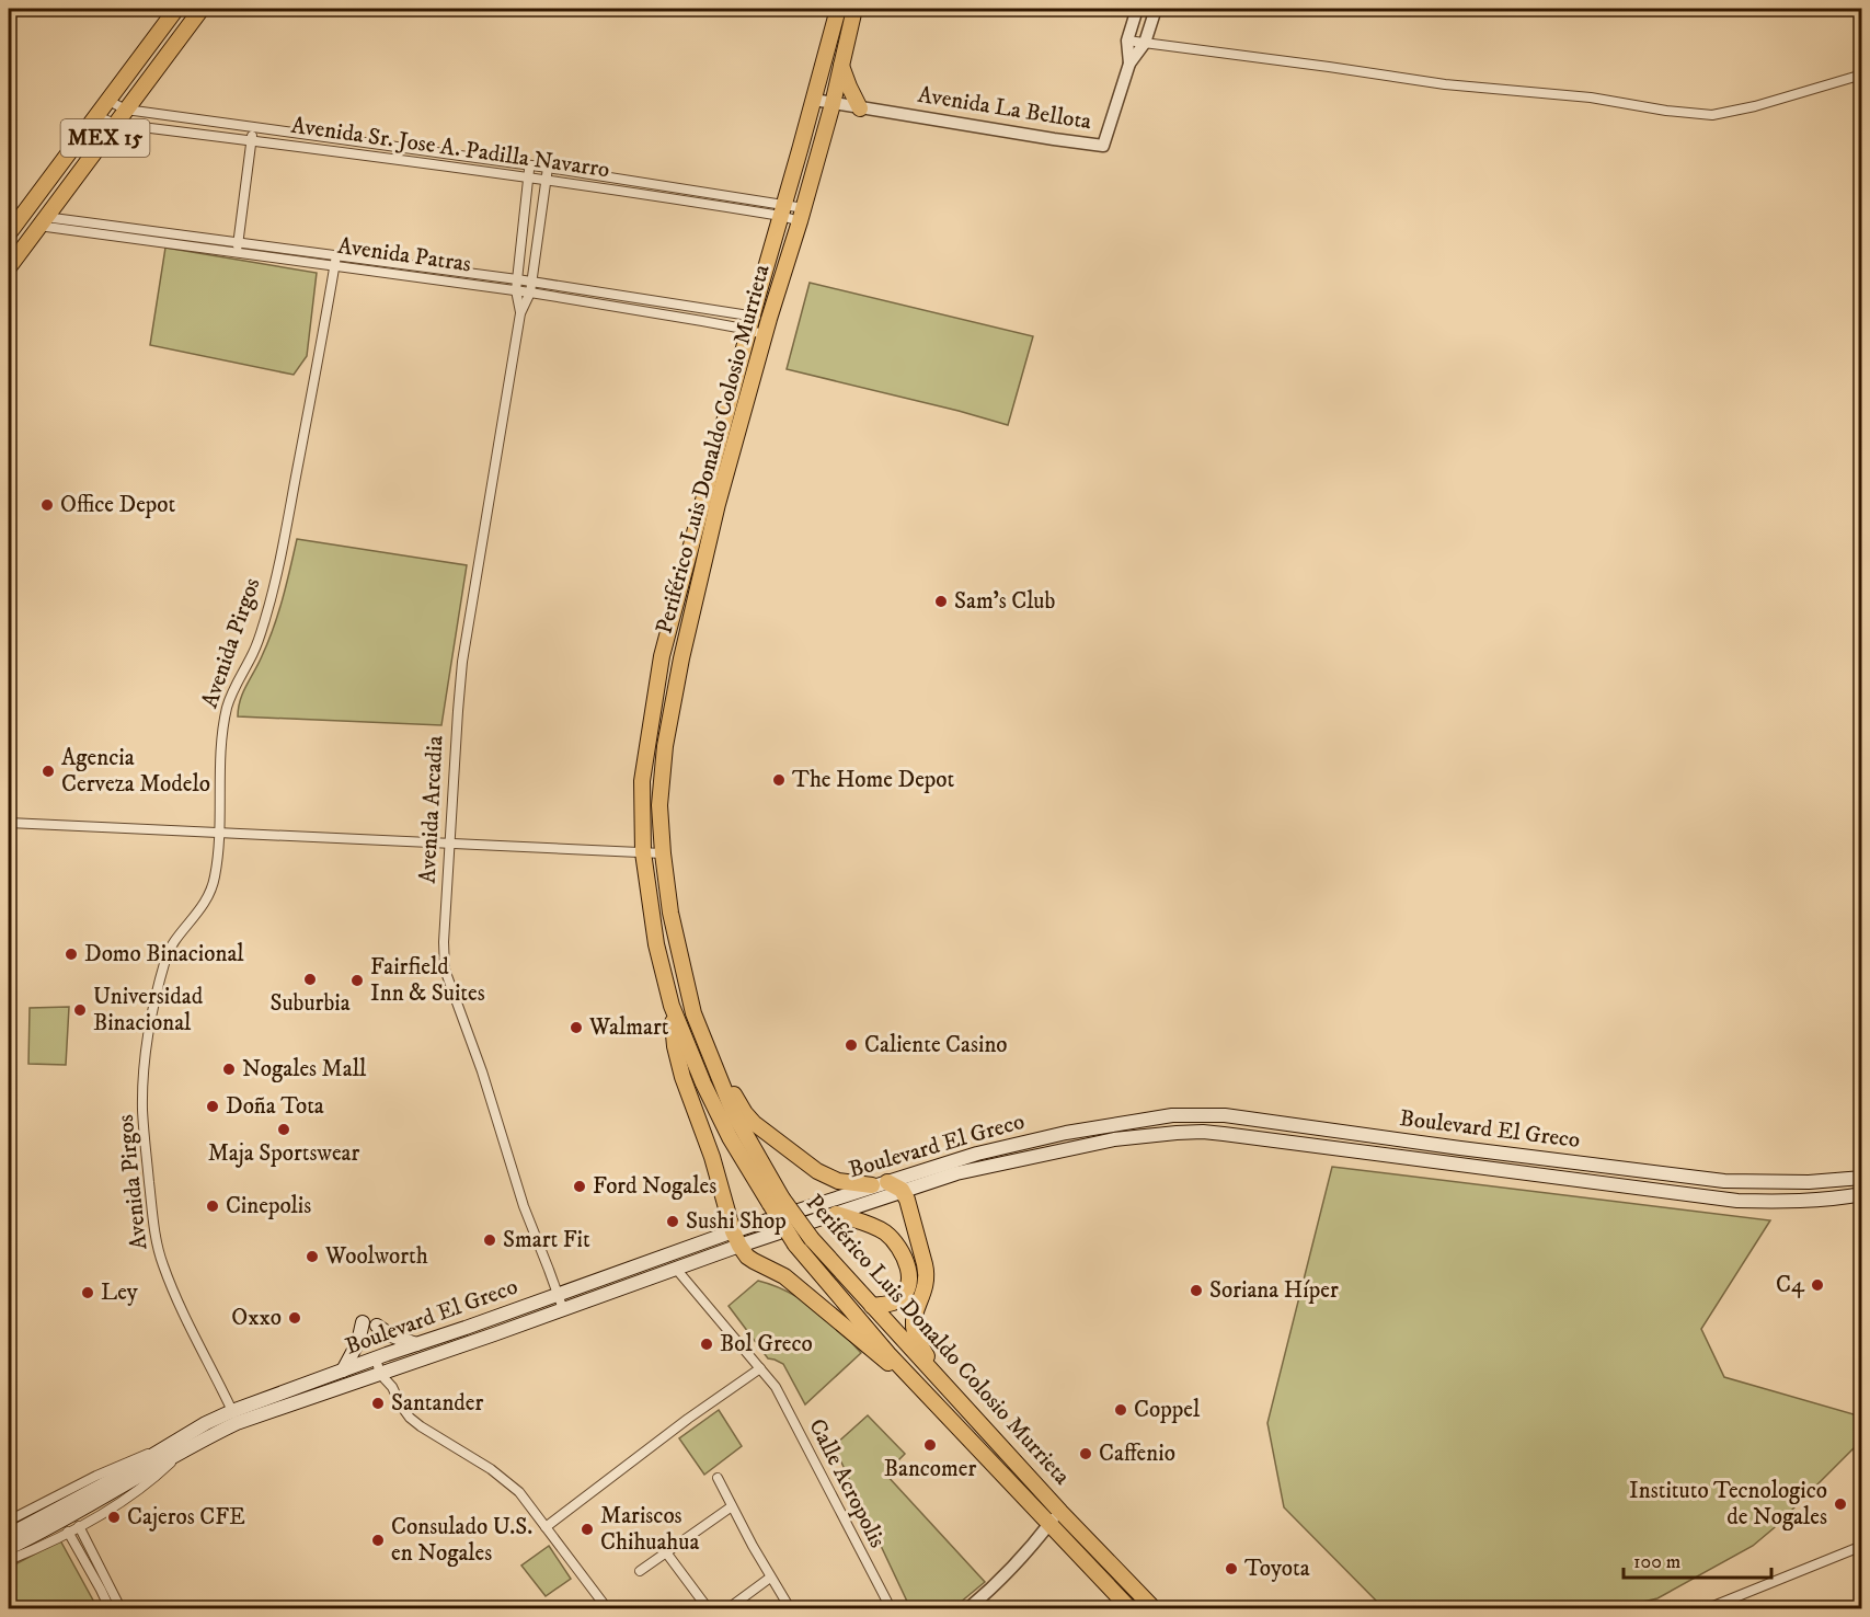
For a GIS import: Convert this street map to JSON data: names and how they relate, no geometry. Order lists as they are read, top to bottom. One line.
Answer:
{"streets":{"main road":["MEX 15","Periférico Luis Donaldo Colosio Murrieta","Boulevard El Greco"],"street":["Avenida La Bellota","Avenida Sr. Jose A. Padilla Navarro","Avenida Patras","Avenida Pirgos","Avenida Arcadia","Calle Acropolis"]},"crossings":[["Avenida La Bellota","Periférico Luis Donaldo Colosio Murrieta"],["MEX 15","Avenida Sr. Jose A. Padilla Navarro"],["MEX 15","Avenida Patras"],["Avenida Sr. Jose A. Padilla Navarro","Periférico Luis Donaldo Colosio Murrieta"],["Avenida Sr. Jose A. Padilla Navarro","Avenida Arcadia"],["Avenida Patras","Periférico Luis Donaldo Colosio Murrieta"],["Avenida Patras","Avenida Pirgos"],["Avenida Patras","Avenida Arcadia"],["Avenida Pirgos","Boulevard El Greco"],["Avenida Arcadia","Boulevard El Greco"],["Boulevard El Greco","Calle Acropolis"]],"places":["Office Depot","Sam's Club","Agencia Cerveza Modelo","The Home Depot","Domo Binacional","Suburbia","Fairfield Inn & Suites","Universidad Binacional","Walmart","Caliente Casino","Nogales Mall","Doña Tota","Maja Sportswear","Ford Nogales","Cinepolis","Sushi Shop","Smart Fit","Woolworth","C4","Soriana Híper","Ley","Oxxo","Bol Greco","Santander","Coppel","Bancomer","Caffenio","Instituto Tecnologico de Nogales","Cajeros CFE","Mariscos Chihuahua","Consulado U.S. en Nogales","Toyota"],"scale_bar":"100 m"}
